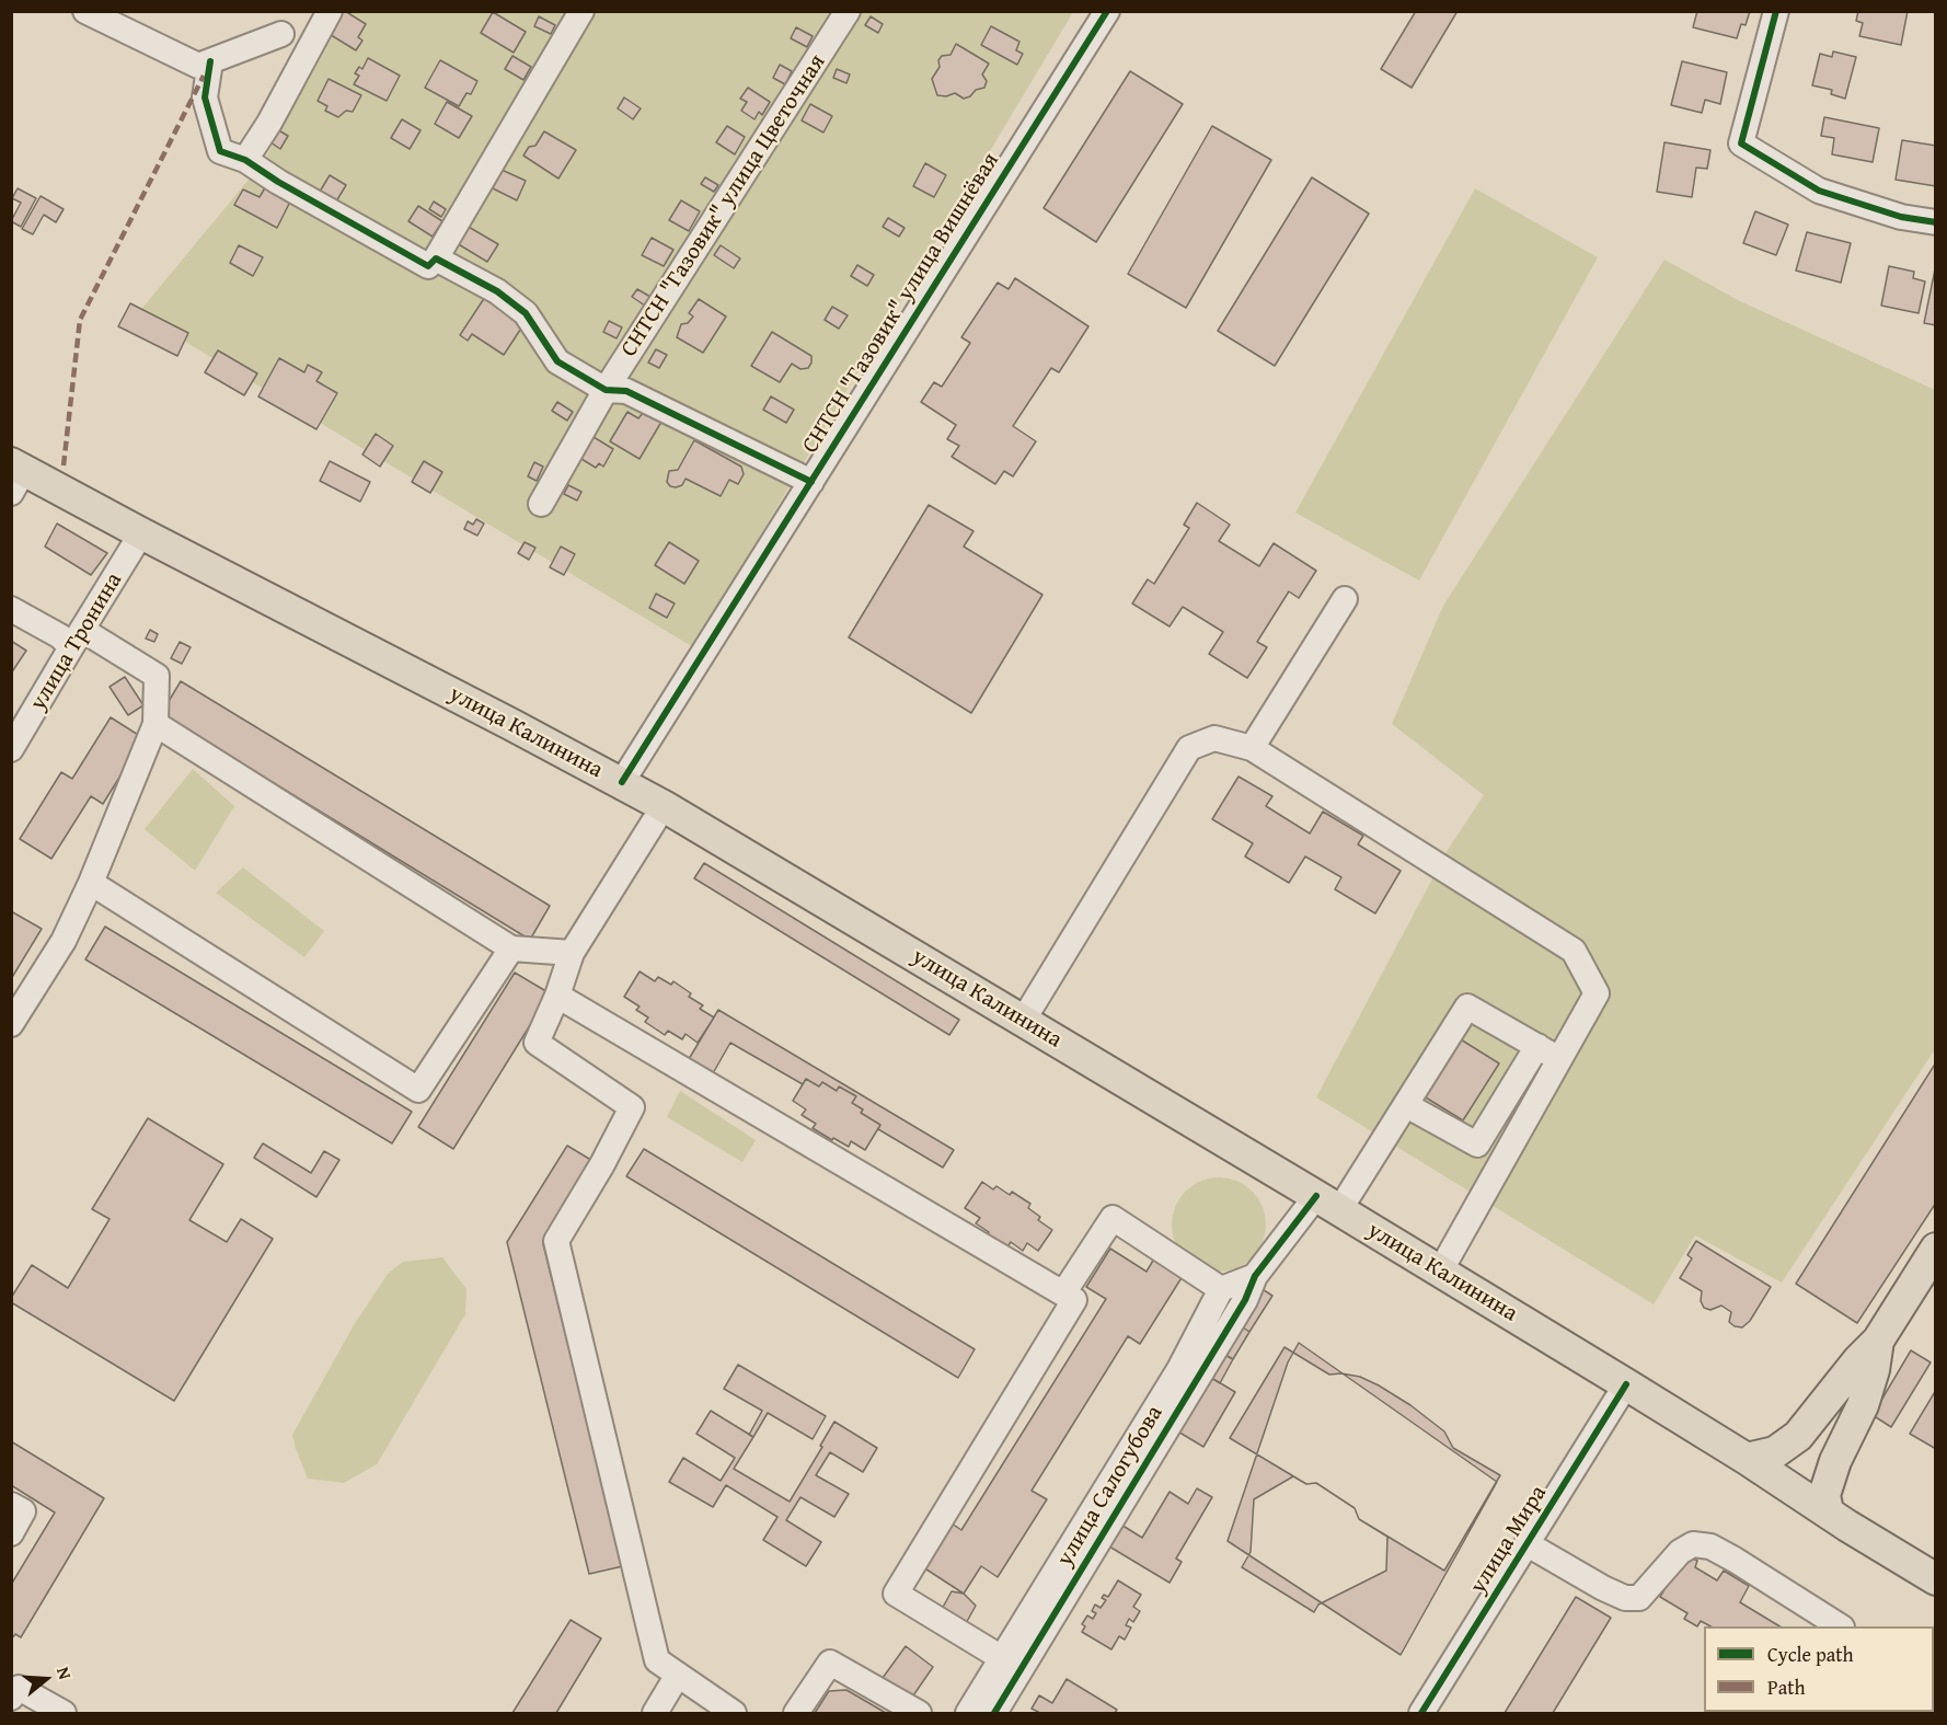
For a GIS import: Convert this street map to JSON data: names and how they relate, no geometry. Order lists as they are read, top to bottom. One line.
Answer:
{"streets":{"main road":["улица Калинина"],"street":["СНТСН \"Газовик\" улица Цветочная","СНТСН \"Газовик\" улица Вишнёвая","улица Тронина","улица Салогубова","улица Мира"]},"crossings":[["СНТСН \"Газовик\" улица Вишнёвая","улица Калинина"],["улица Тронина","улица Калинина"],["улица Калинина","улица Мира"]],"legend":["Cycle path","Path"],"north":"right"}
